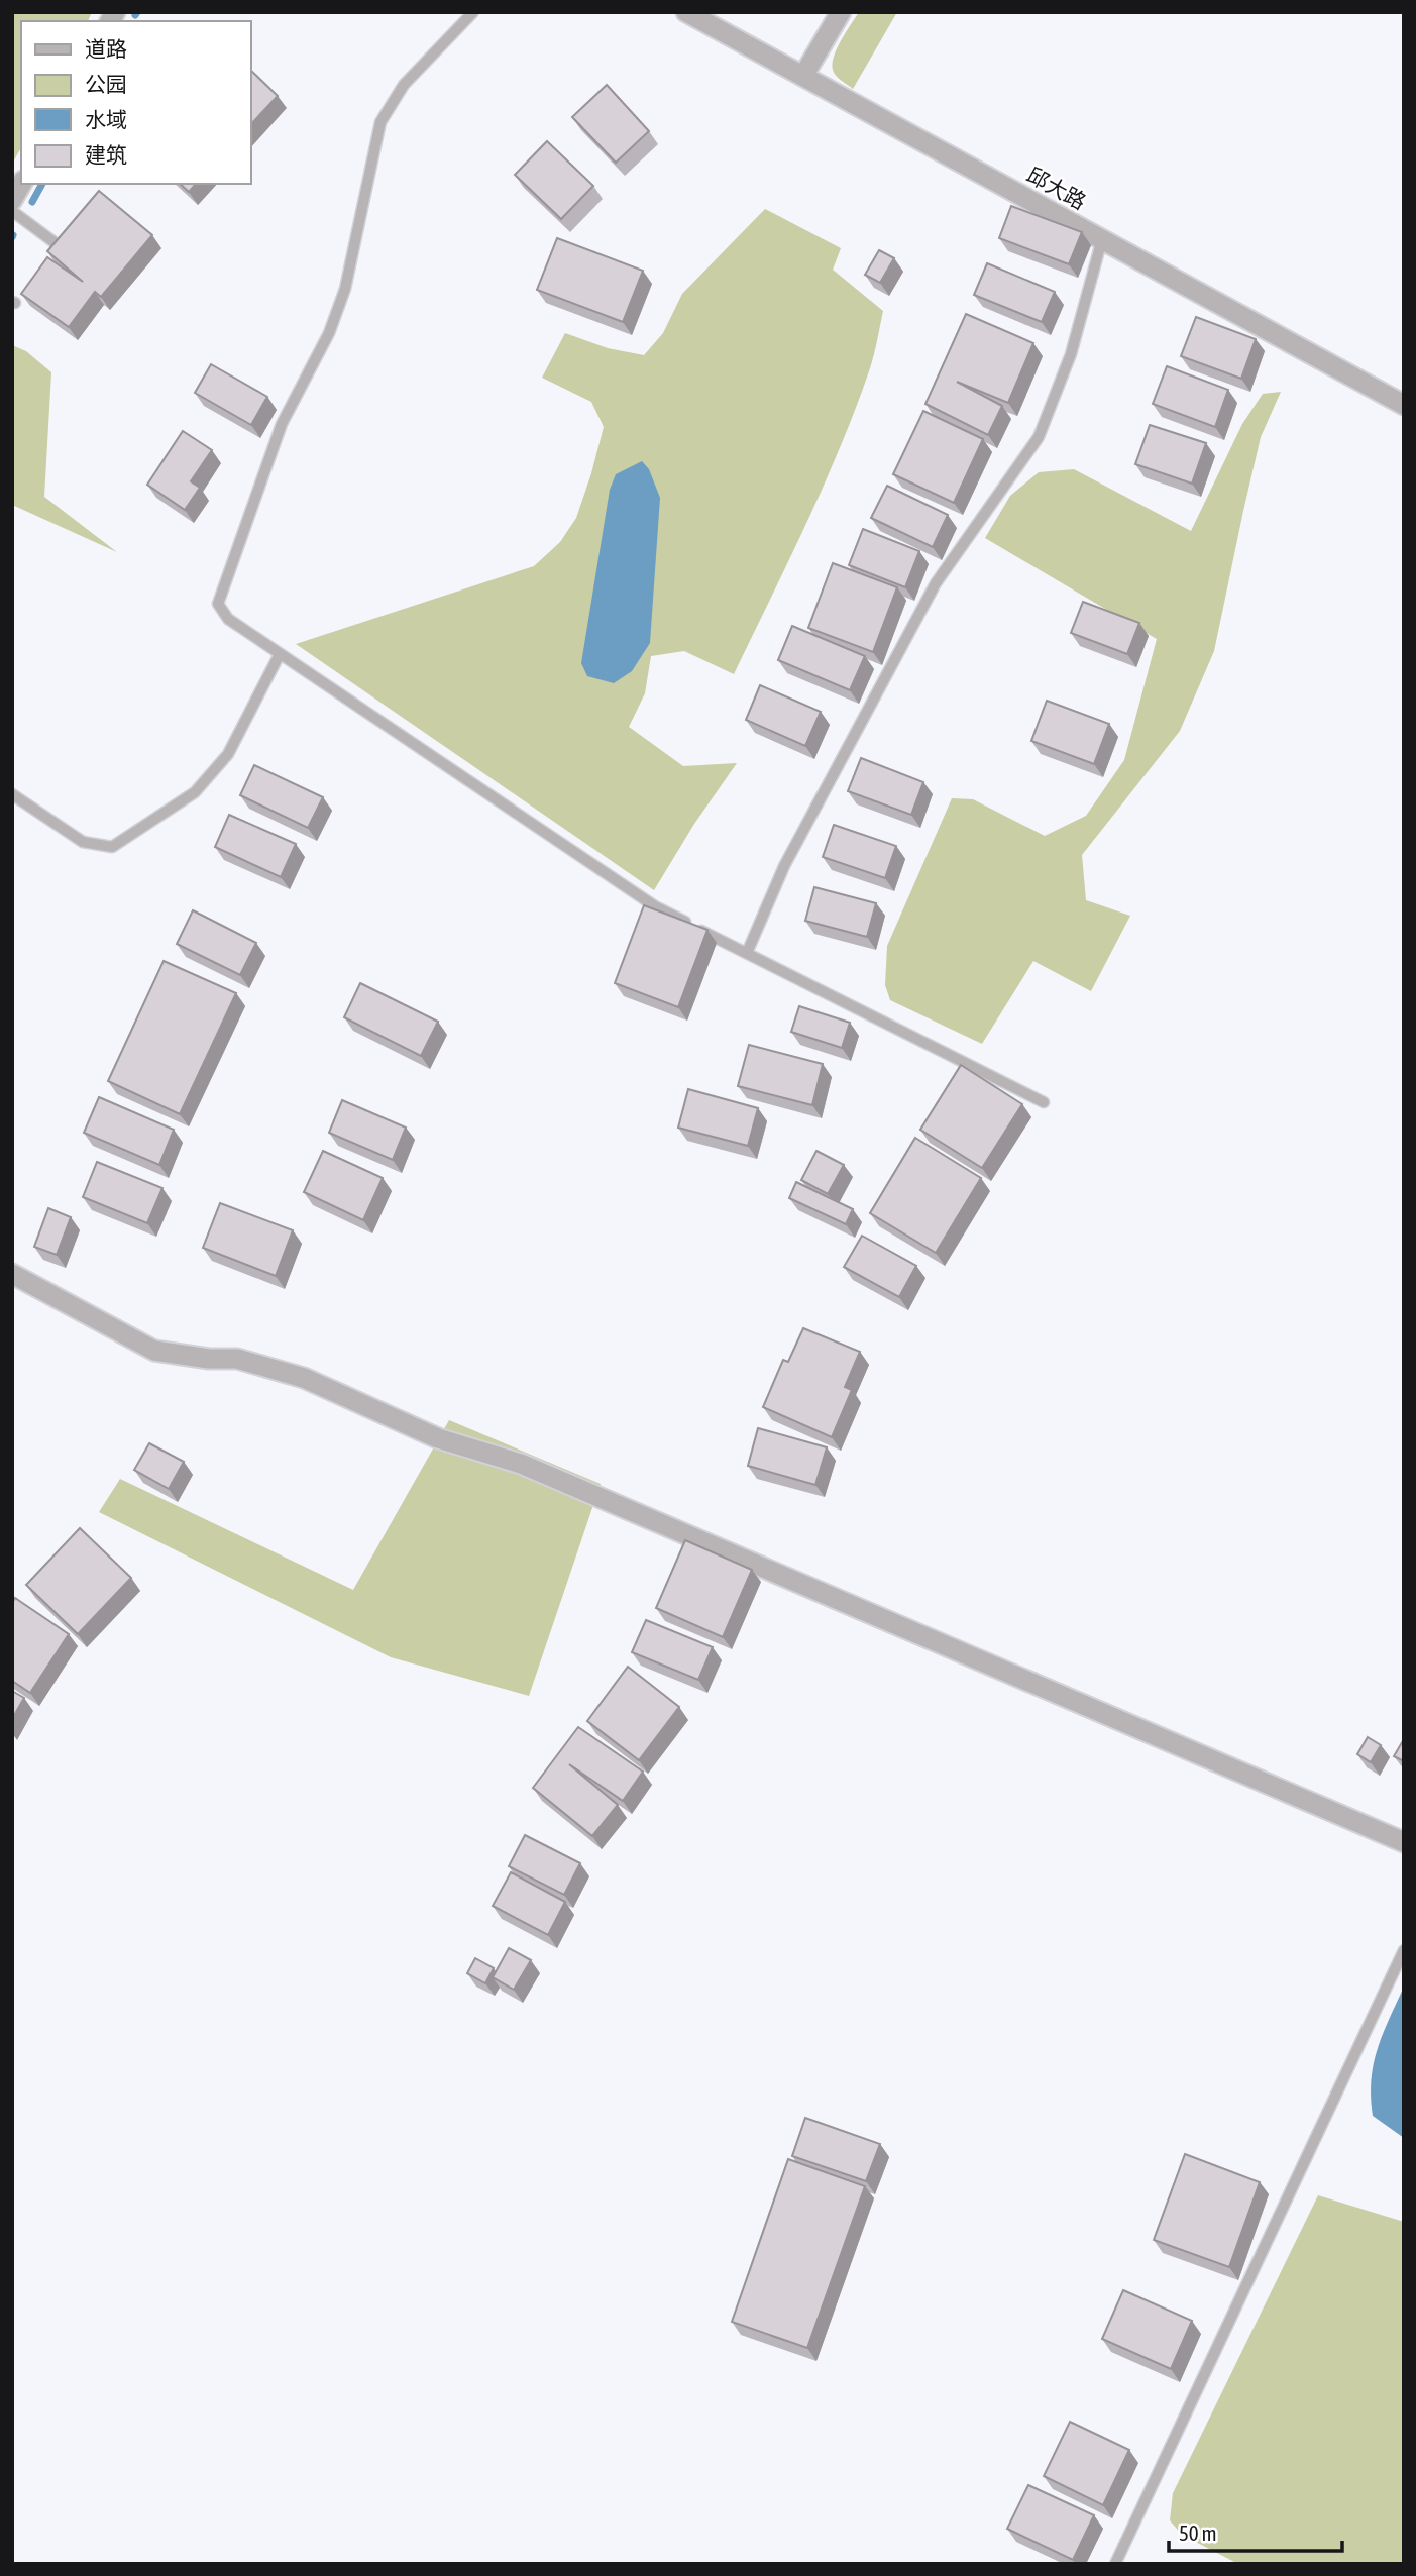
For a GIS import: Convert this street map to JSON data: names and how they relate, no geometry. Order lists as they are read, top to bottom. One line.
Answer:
{"streets":{"street":["邱大路"]},"legend":["道路","公园","水域","建筑"],"scale_bar":"50 m"}
